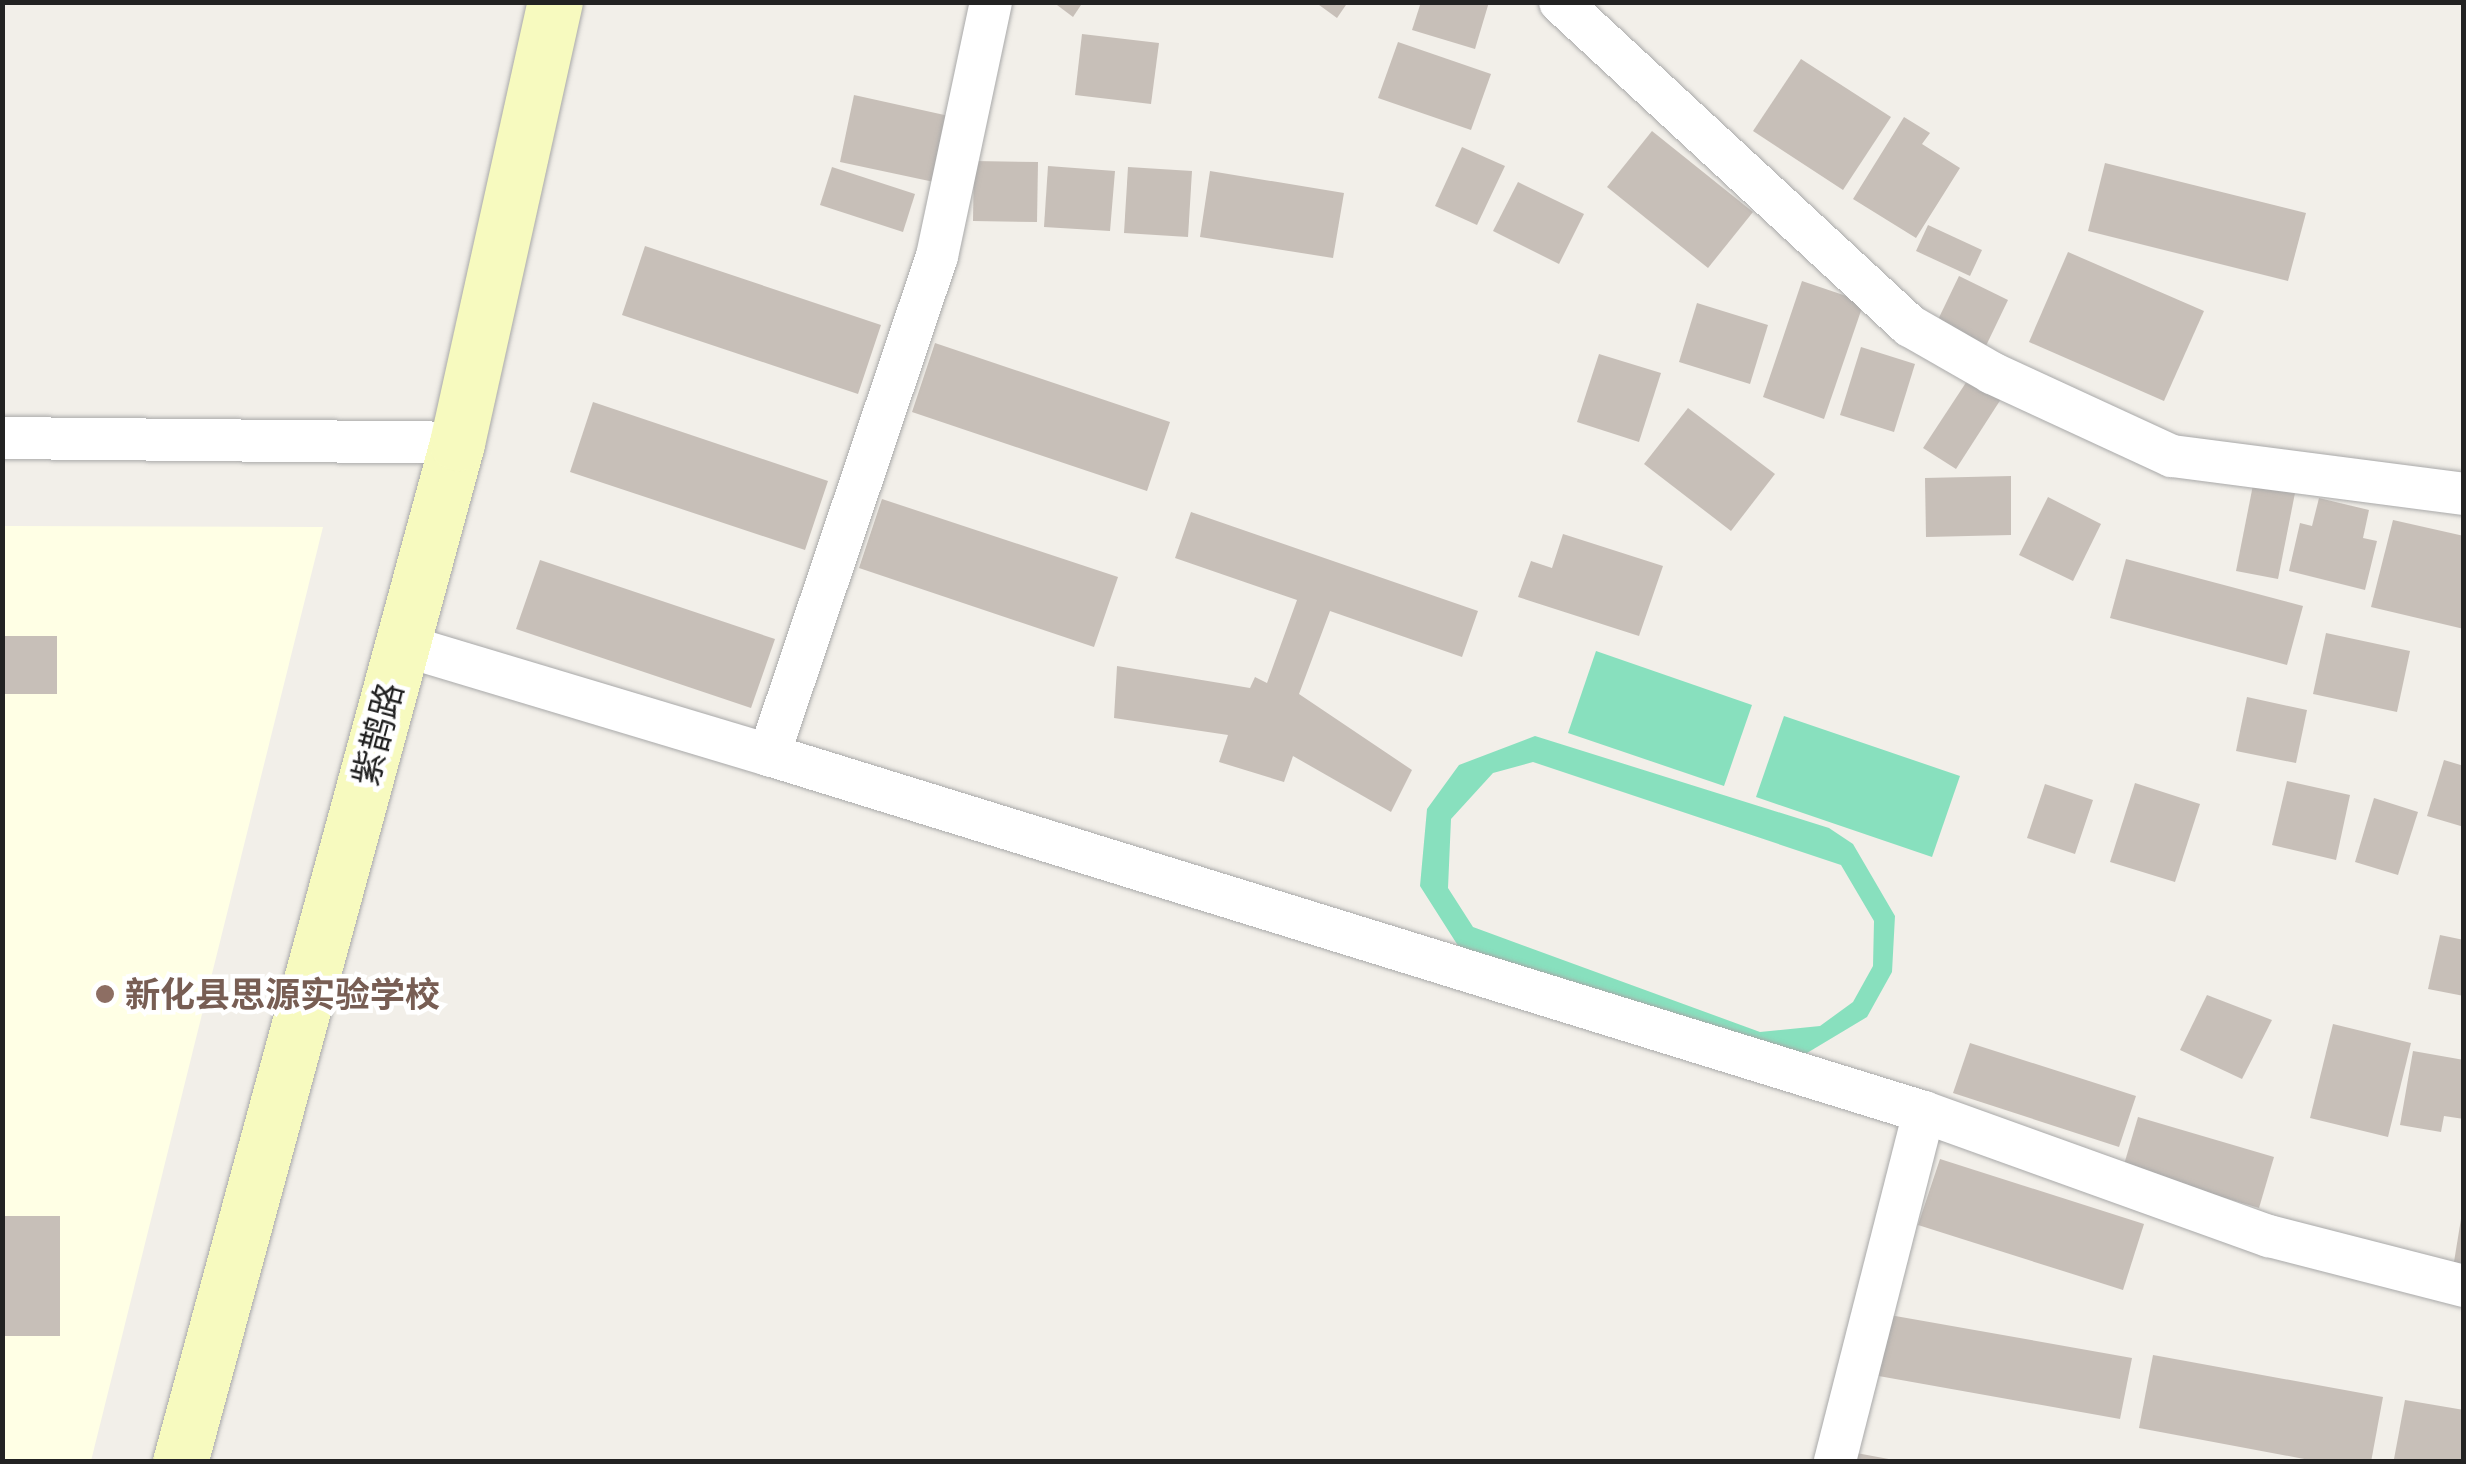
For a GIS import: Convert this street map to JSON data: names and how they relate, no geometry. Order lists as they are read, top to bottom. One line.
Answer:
{"streets":{"street":["紫鹊路"]},"places":["新化县思源实验学校"]}
